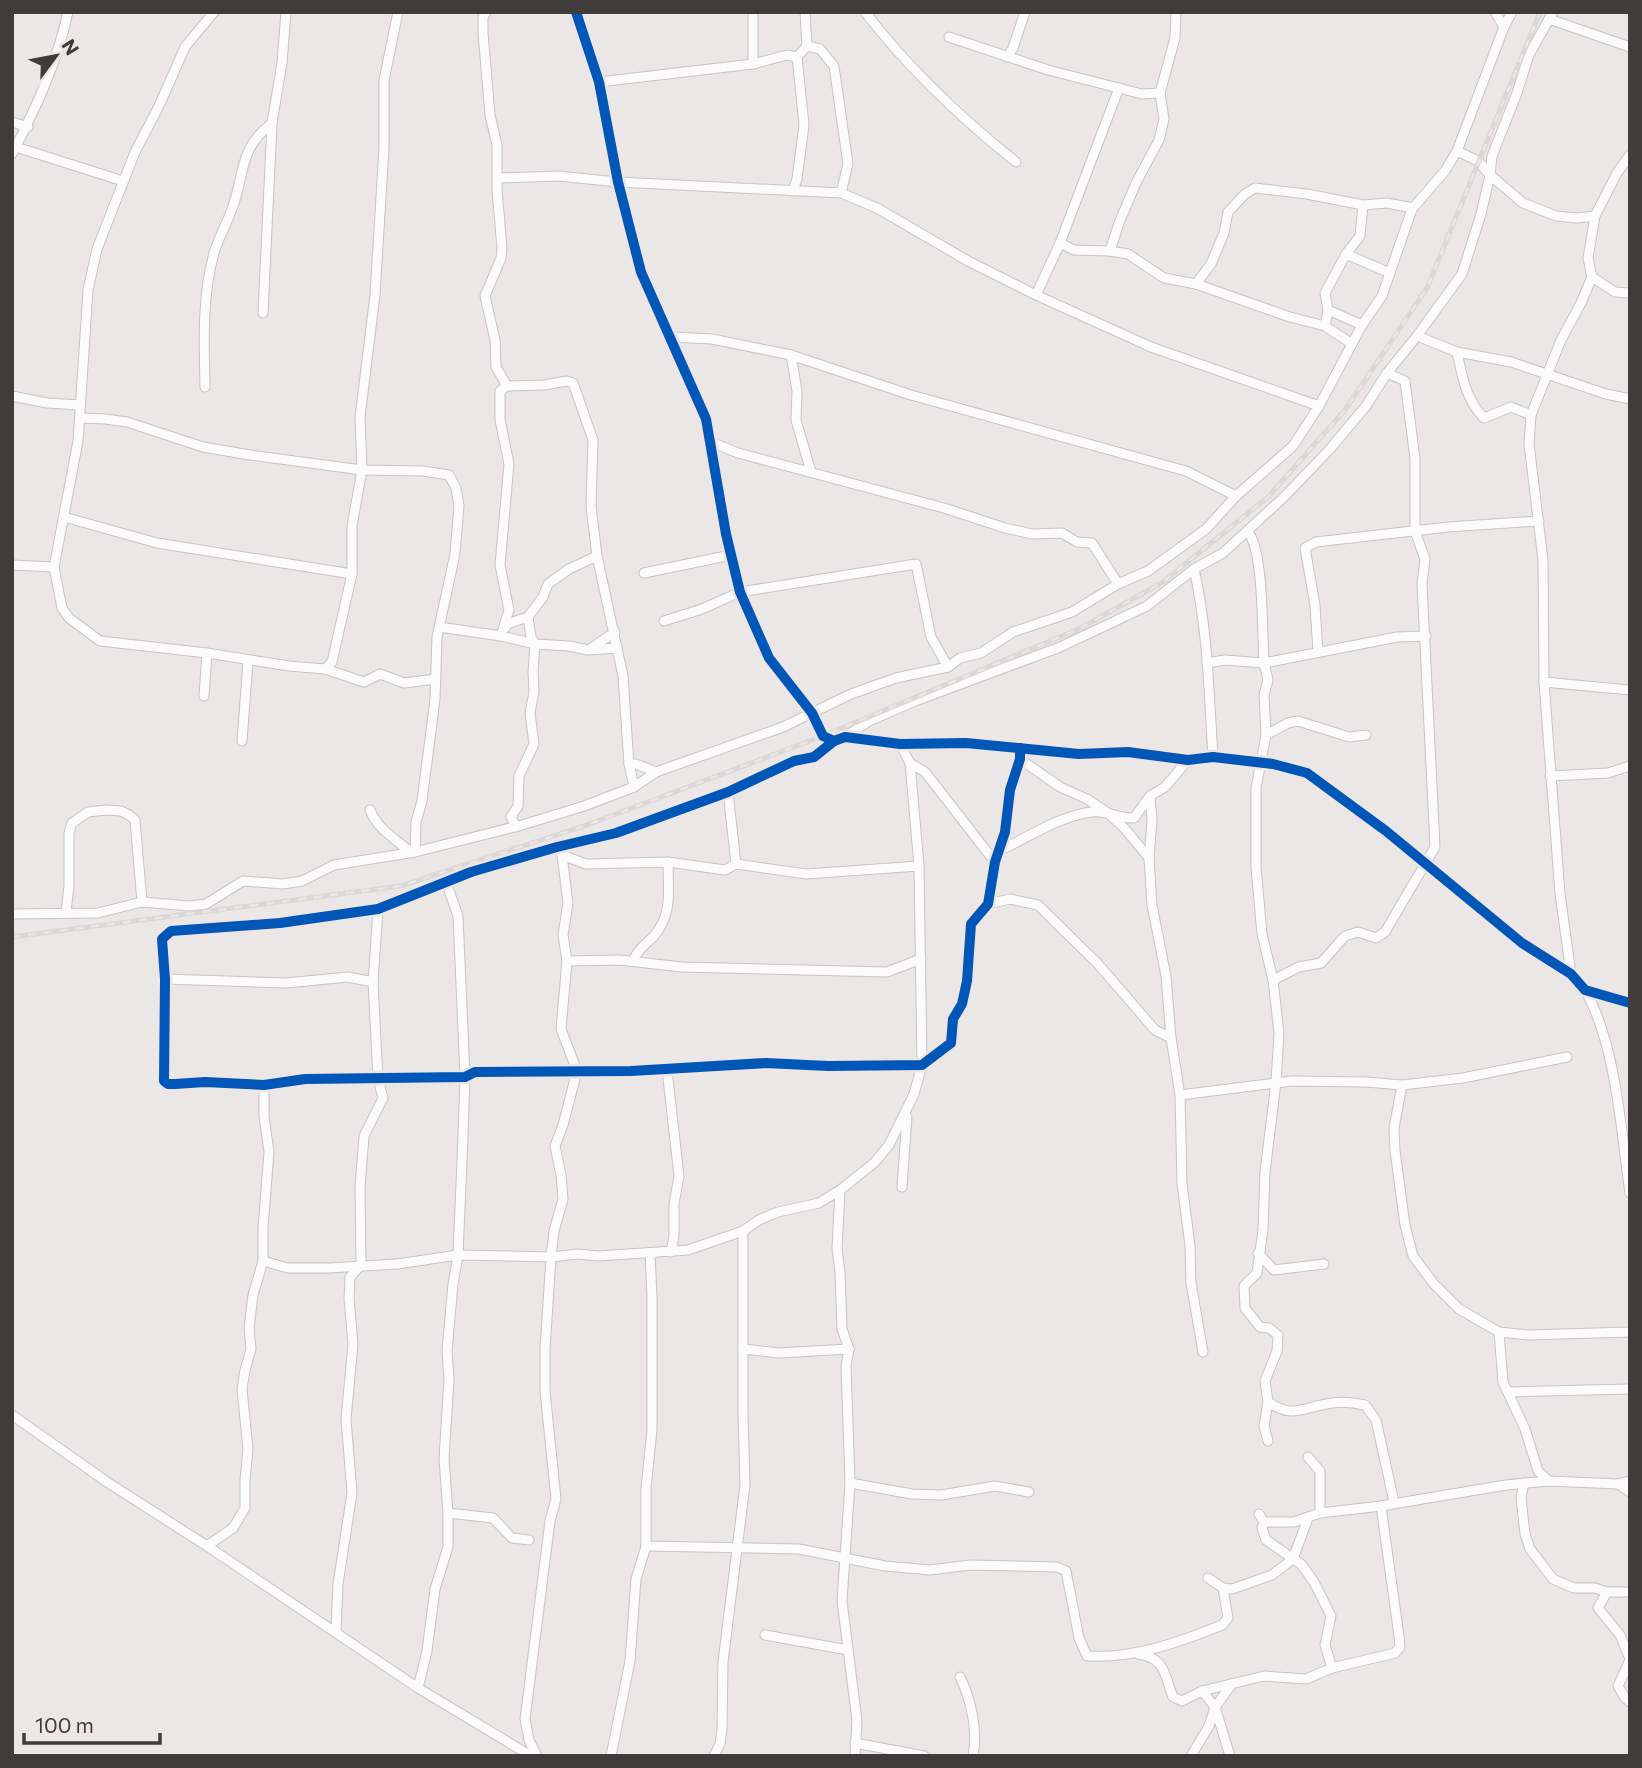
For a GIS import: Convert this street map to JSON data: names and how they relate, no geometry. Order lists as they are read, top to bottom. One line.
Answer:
{"scale_bar":"100 m","north":"top right"}
